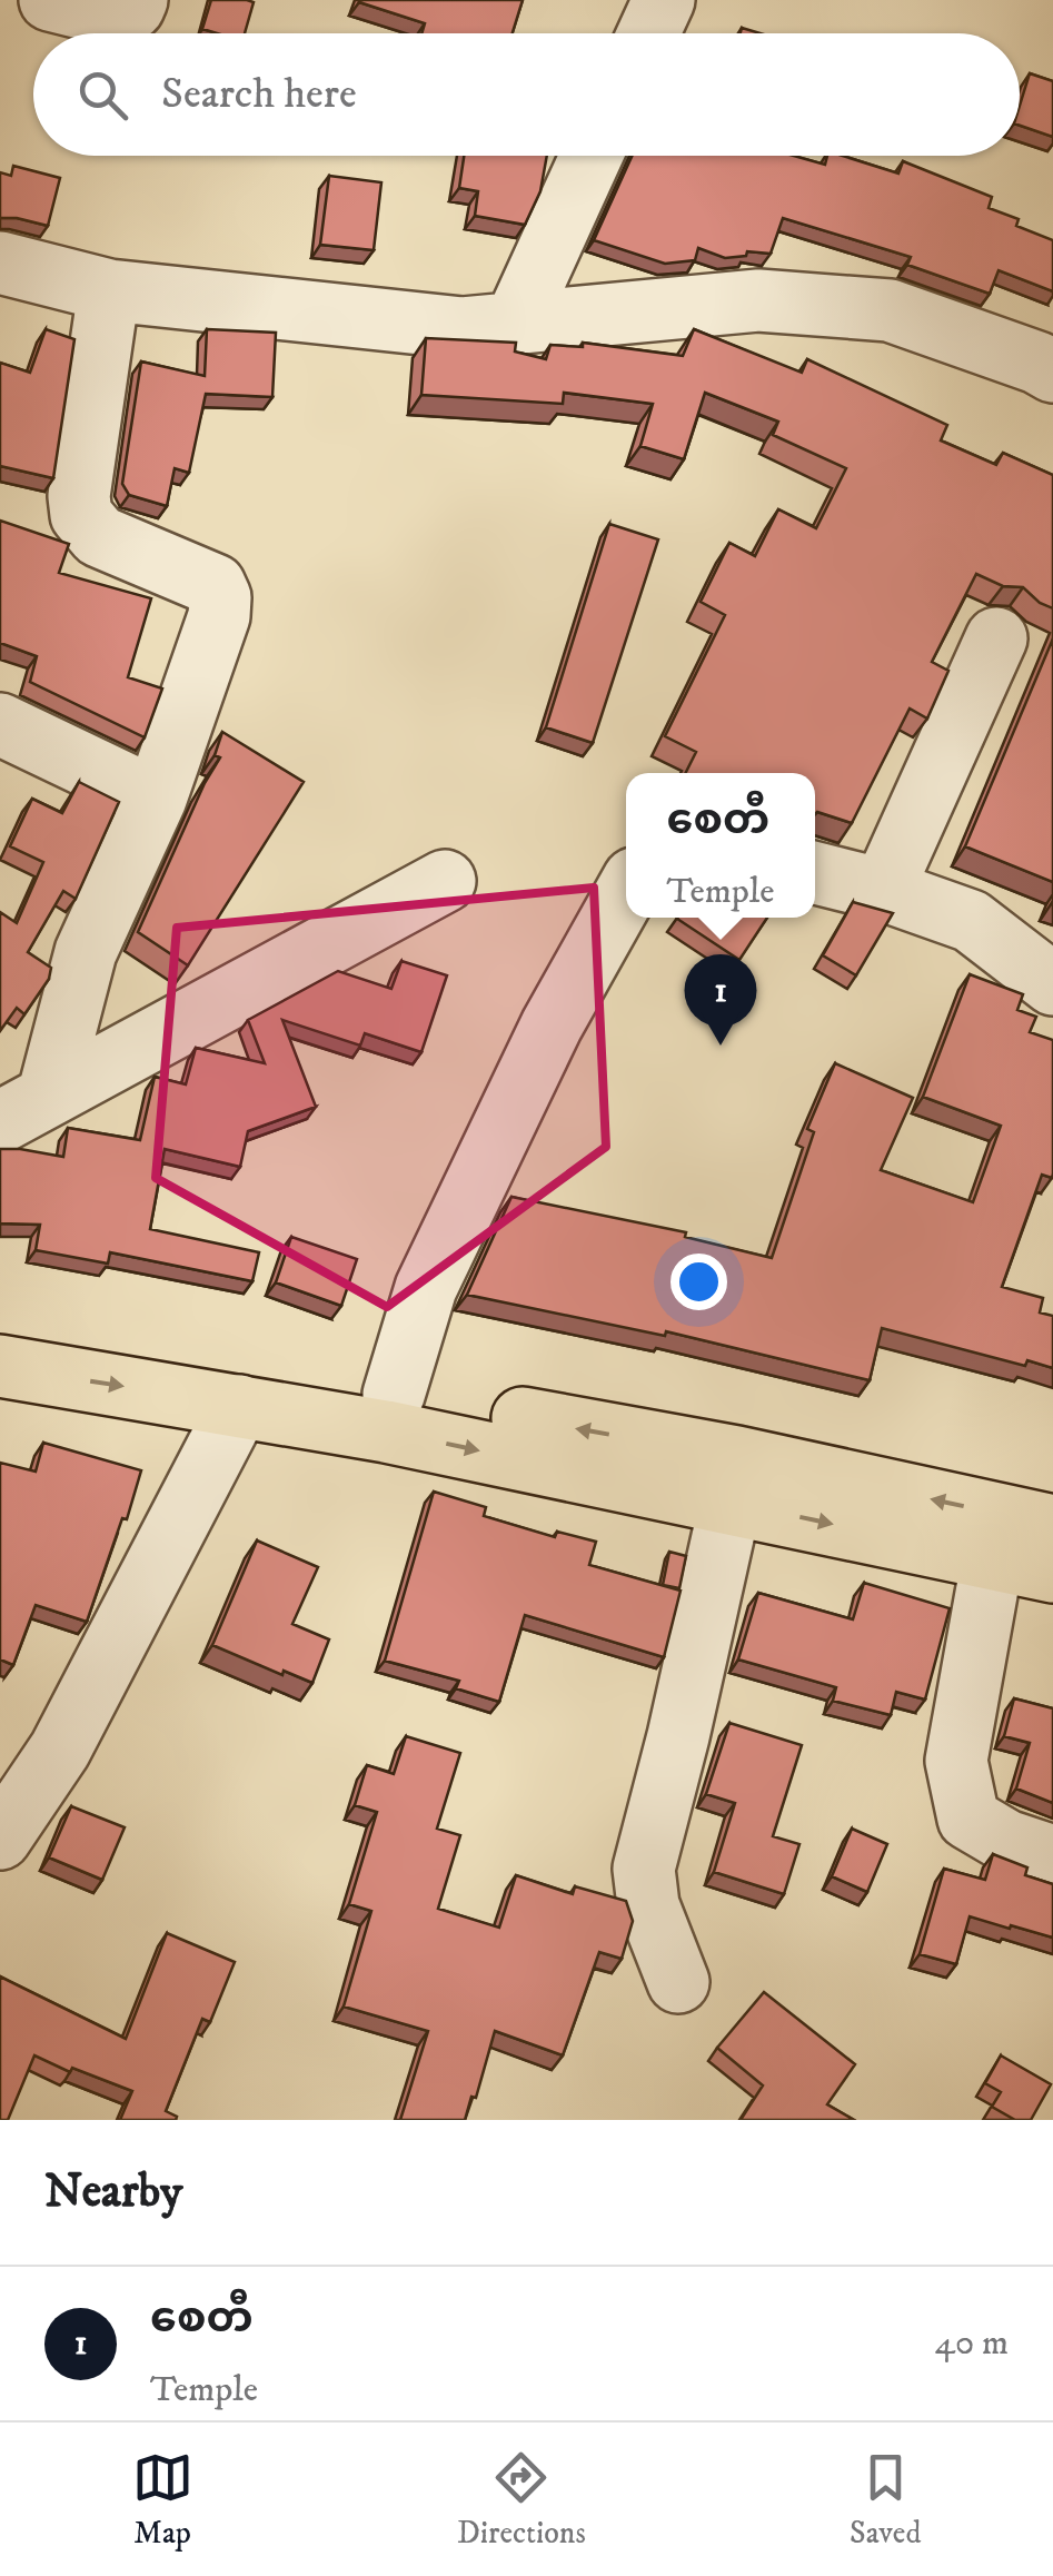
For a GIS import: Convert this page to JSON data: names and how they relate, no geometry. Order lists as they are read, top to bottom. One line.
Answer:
{"page":{"search":"Search here","popup":["စေတီ","Temple"],"pins":"1","heading":"Nearby","list":[{"mark":"1","name":"စေတီ","note":"Temple","value":"40 m"}],"nav":["Map","Directions","Saved"]}}
